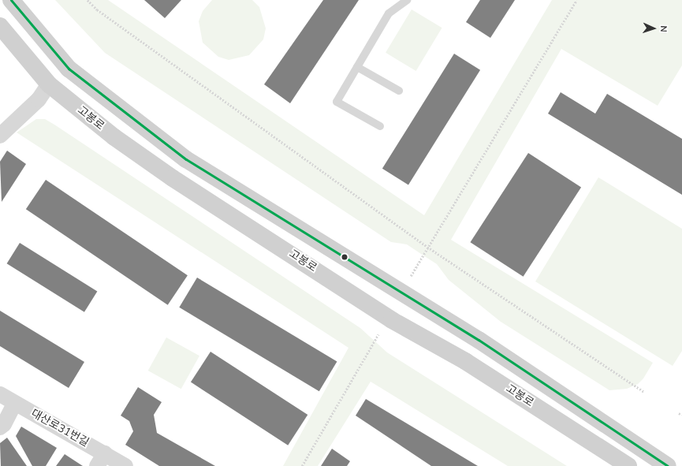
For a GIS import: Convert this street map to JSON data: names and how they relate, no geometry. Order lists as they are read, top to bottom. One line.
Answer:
{"streets":{"main road":["고봉로"],"street":["대산로31번길"]},"north":"right"}
